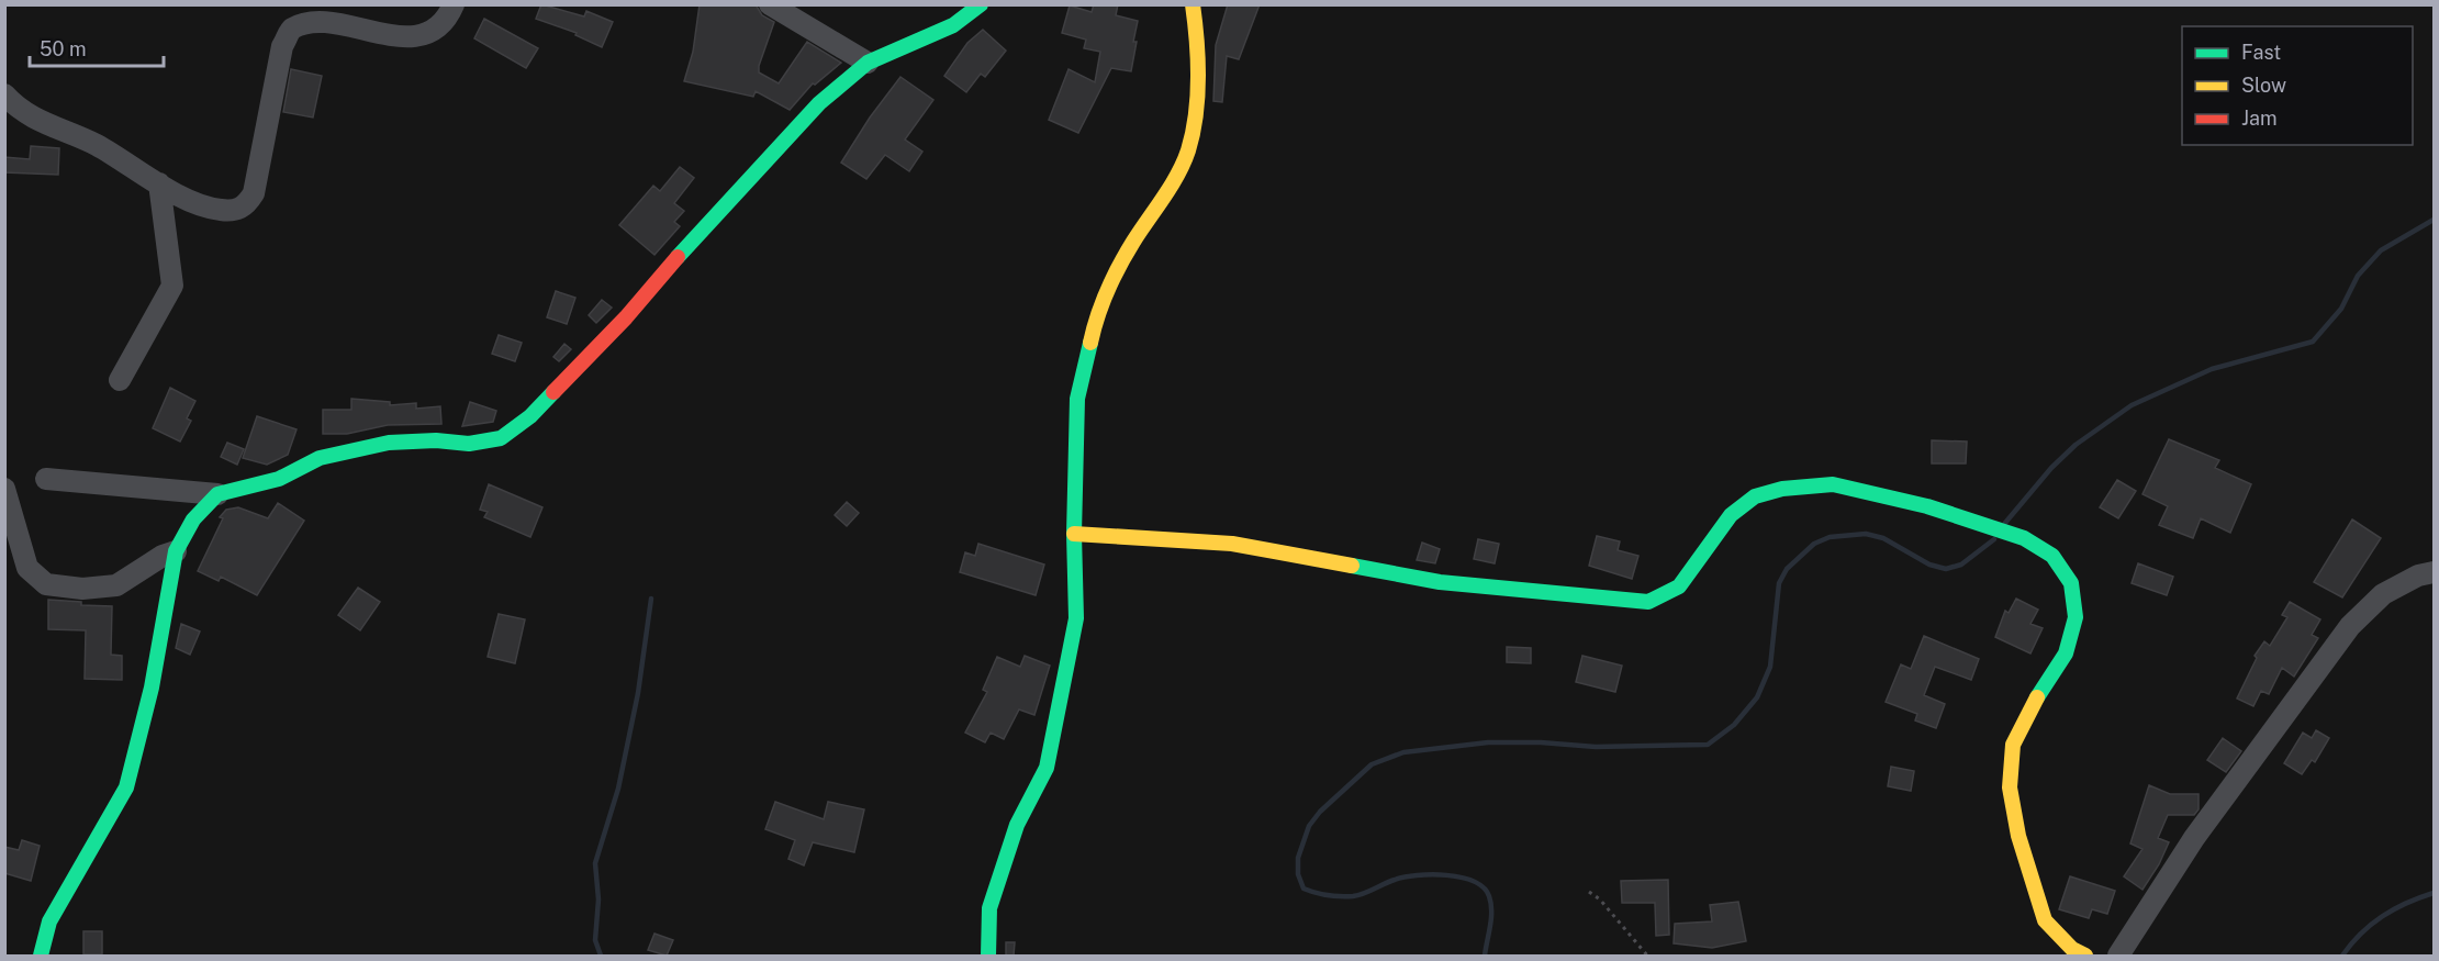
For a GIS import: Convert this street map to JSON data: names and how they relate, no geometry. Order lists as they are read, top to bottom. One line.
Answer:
{"legend":["Fast","Slow","Jam"],"scale_bar":"50 m"}
